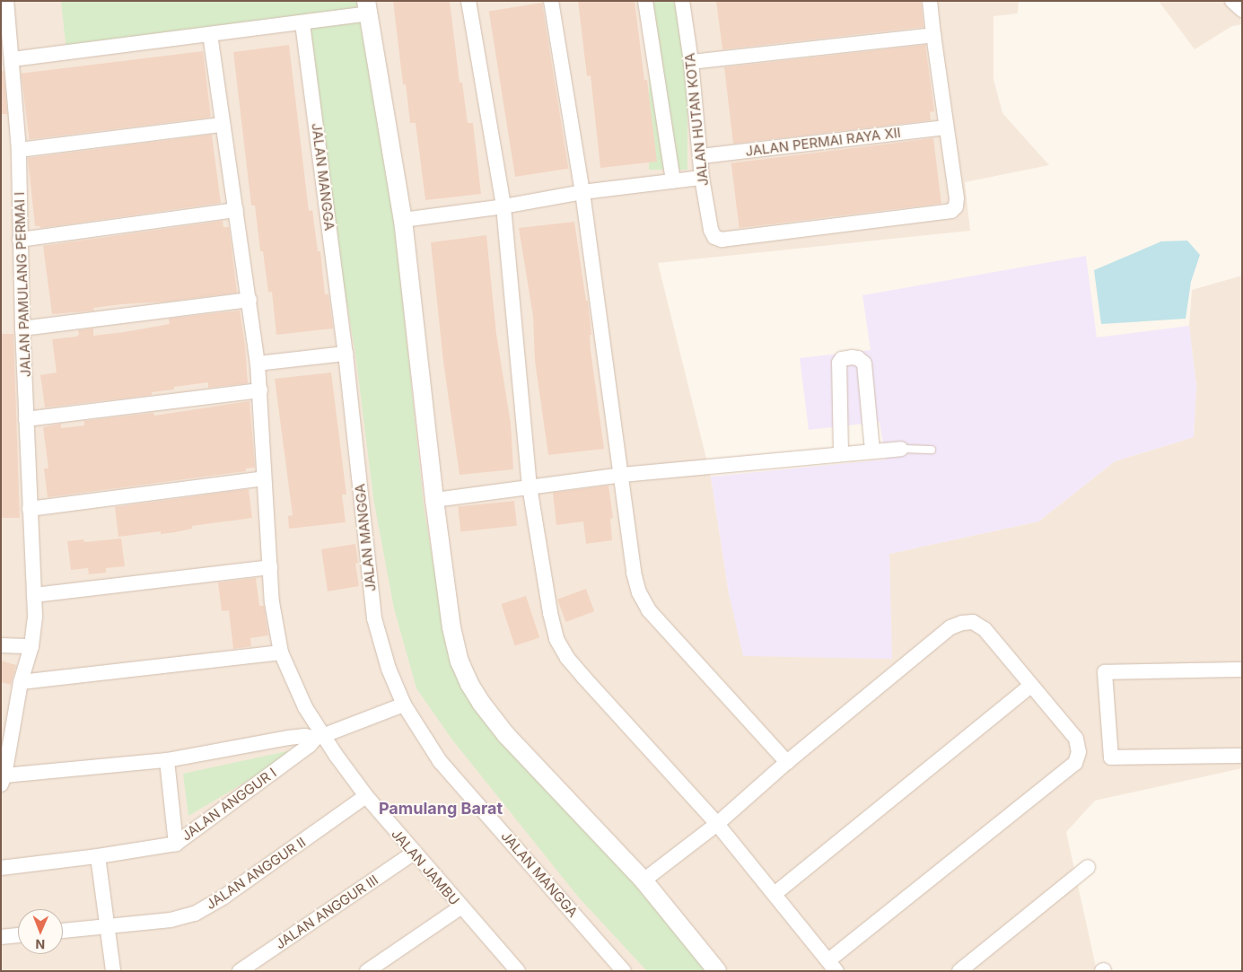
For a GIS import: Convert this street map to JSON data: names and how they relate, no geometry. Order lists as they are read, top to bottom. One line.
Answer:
{"streets":{"street":["JALAN HUTAN KOTA","JALAN PERMAI RAYA XII","JALAN MANGGA","JALAN PAMULANG PERMAI I","JALAN ANGGUR I","JALAN JAMBU","JALAN ANGGUR II","JALAN ANGGUR III"]},"crossings":[["JALAN HUTAN KOTA","JALAN PERMAI RAYA XII"],["JALAN ANGGUR I","JALAN JAMBU"],["JALAN JAMBU","JALAN ANGGUR II"],["JALAN JAMBU","JALAN ANGGUR III"]],"districts":["Pamulang Barat"],"north":"bottom"}
